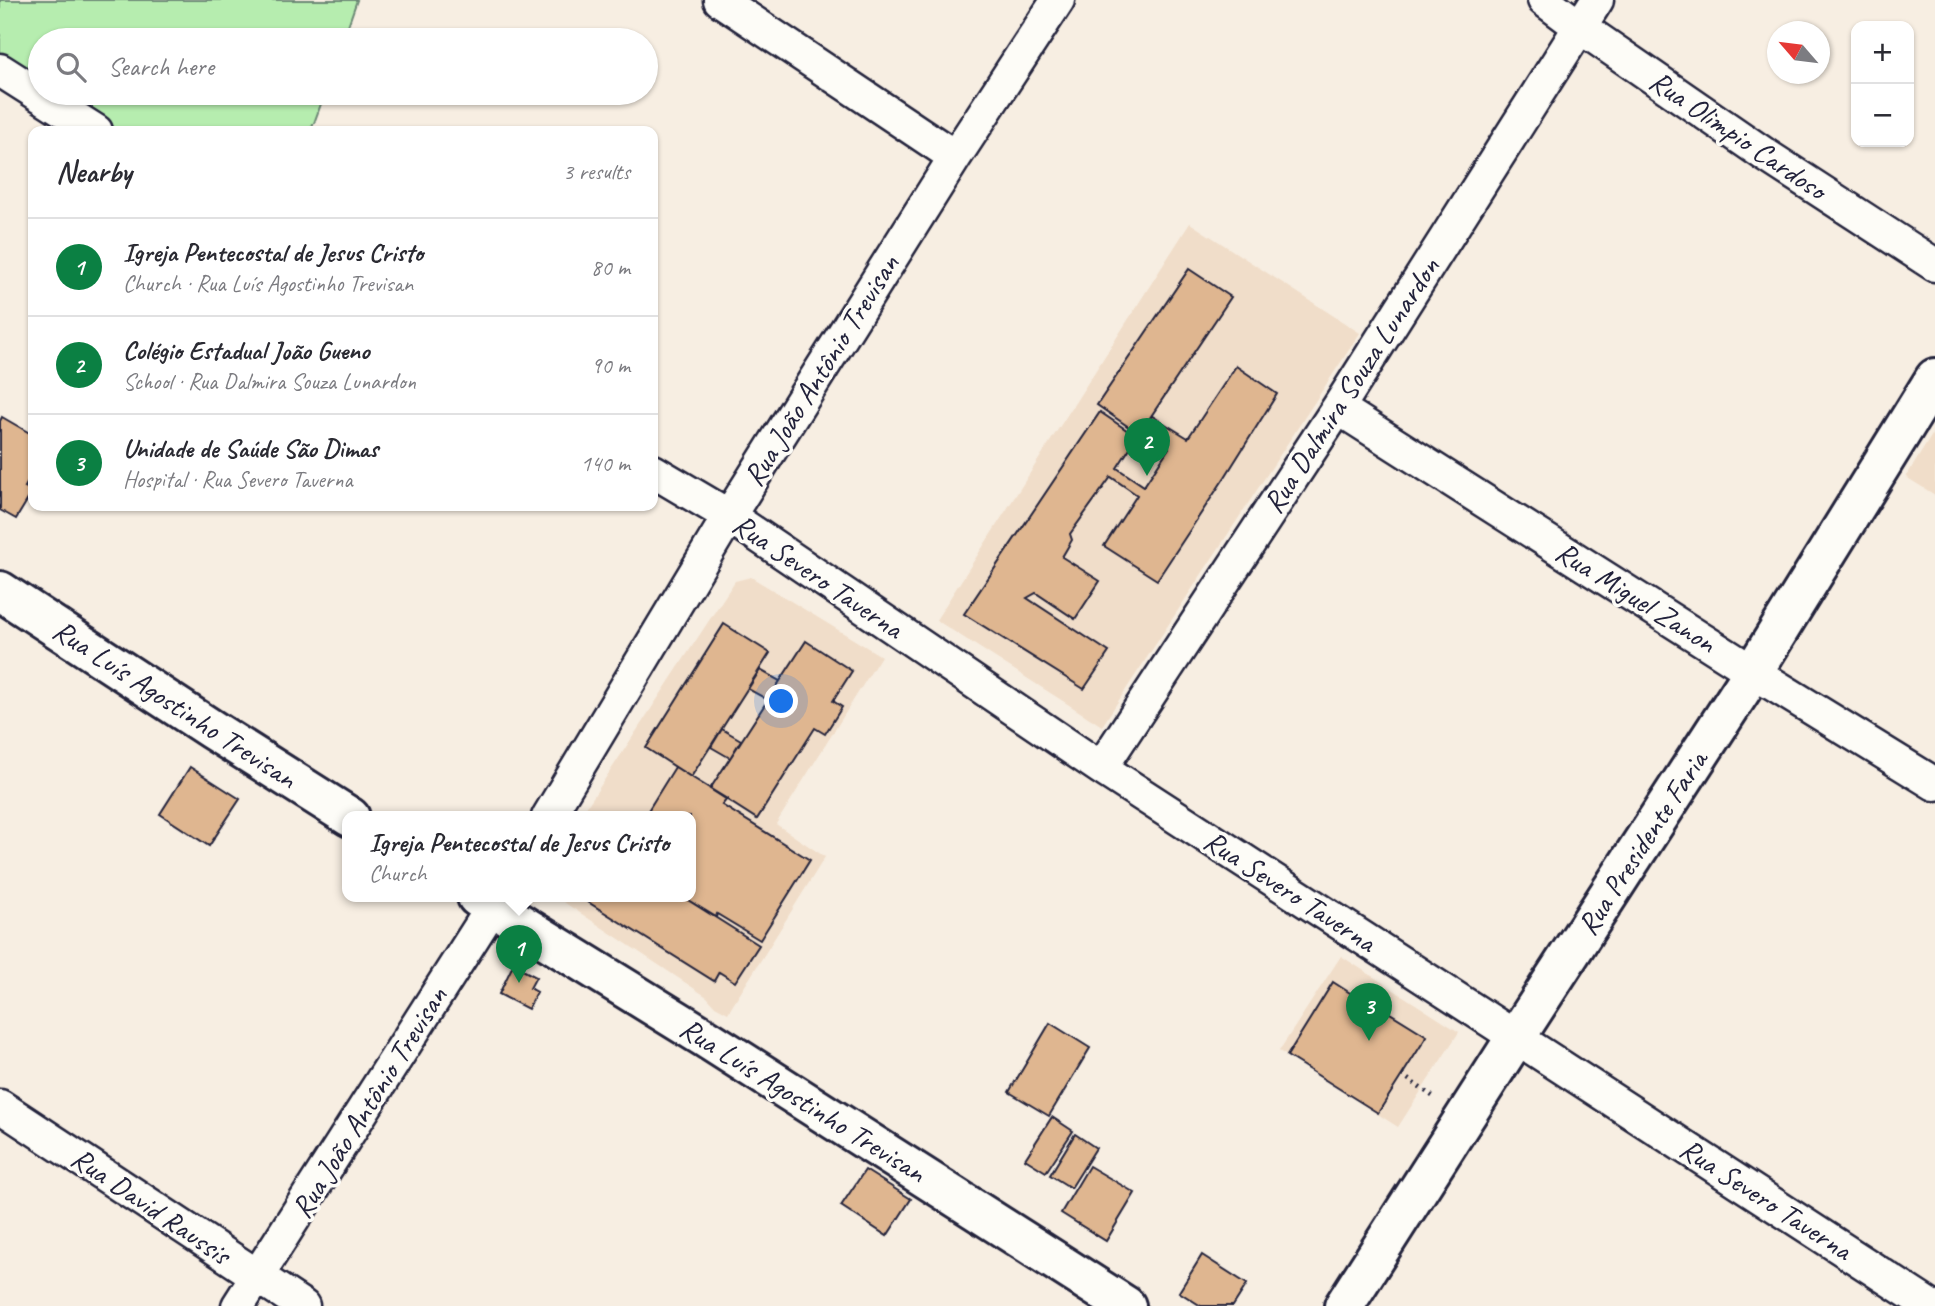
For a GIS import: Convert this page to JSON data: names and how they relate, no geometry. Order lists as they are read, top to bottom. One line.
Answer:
{"streets":{"street":["Rua Olimpio Cardoso","Rua João Antônio Trevisan","Rua Dalmira Souza Lunardon","Rua Severo Taverna","Rua Miguel Zanon","Rua Luís Agostinho Trevisan","Rua Presidente Faria","Rua David Raussis"]},"crossings":[["Rua Olimpio Cardoso","Rua Dalmira Souza Lunardon"],["Rua João Antônio Trevisan","Rua Severo Taverna"],["Rua João Antônio Trevisan","Rua David Raussis"],["Rua Dalmira Souza Lunardon","Rua Severo Taverna"],["Rua Dalmira Souza Lunardon","Rua Miguel Zanon"],["Rua Severo Taverna","Rua Presidente Faria"],["Rua Miguel Zanon","Rua Presidente Faria"]],"north":"top left","page":{"map_buttons":["+","−"],"search":"Search here","heading":["Nearby","3 results"],"list":[{"mark":"1","name":"Igreja Pentecostal de Jesus Cristo","note":"Church · Rua Luís Agostinho Trevisan","value":"80 m"},{"mark":"2","name":"Colégio Estadual João Gueno","note":"School · Rua Dalmira Souza Lunardon","value":"90 m"},{"mark":"3","name":"Unidade de Saúde São Dimas","note":"Hospital · Rua Severo Taverna","value":"140 m"}],"pins":["2","1","3"],"popup":["Igreja Pentecostal de Jesus Cristo","Church"]}}
